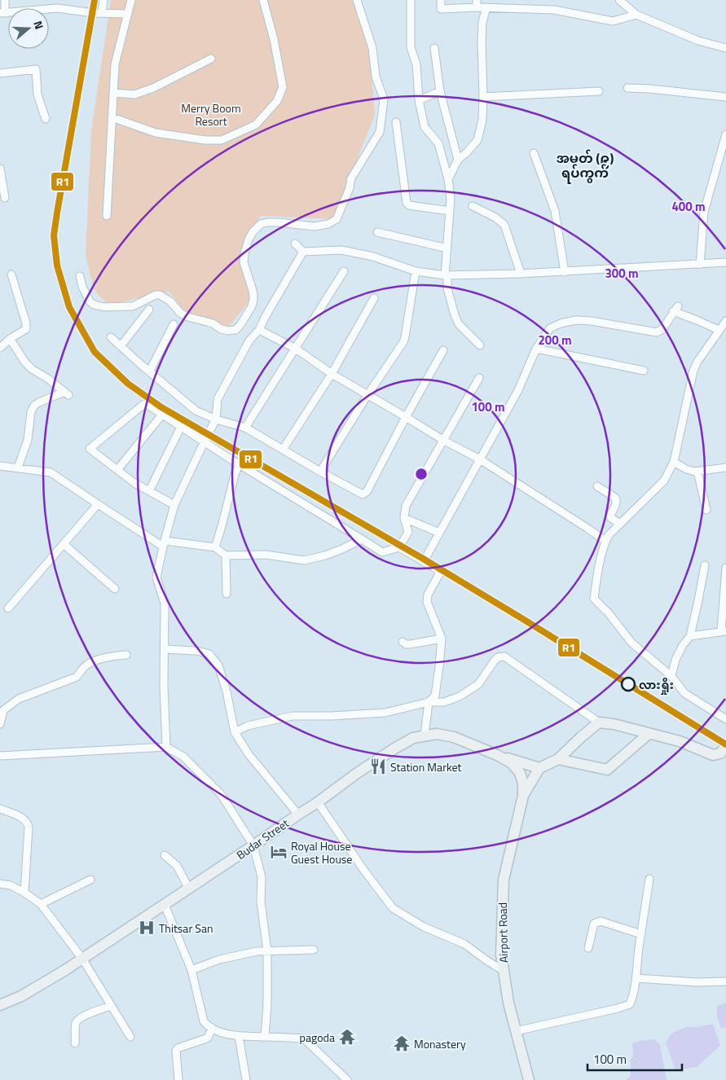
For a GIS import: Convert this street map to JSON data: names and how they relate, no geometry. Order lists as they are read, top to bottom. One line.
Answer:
{"streets":{"main road":["Budar Street","Airport Road"]},"crossings":[["Budar Street","Airport Road"]],"districts":["အမှတ် (၉) ရပ်ကွက်"],"parks":["Merry Boom Resort"],"places":{"other":["လားရှိုး"],"restaurant":["Station Market"],"hotel":["Royal House Guest House"],"hospital":["Thitsar San"],"temple":["pagoda","Monastery"]},"lines":["transit line R1"],"scale_bar":"100 m","north":"right","rings":["400 m","300 m","200 m","100 m"]}
